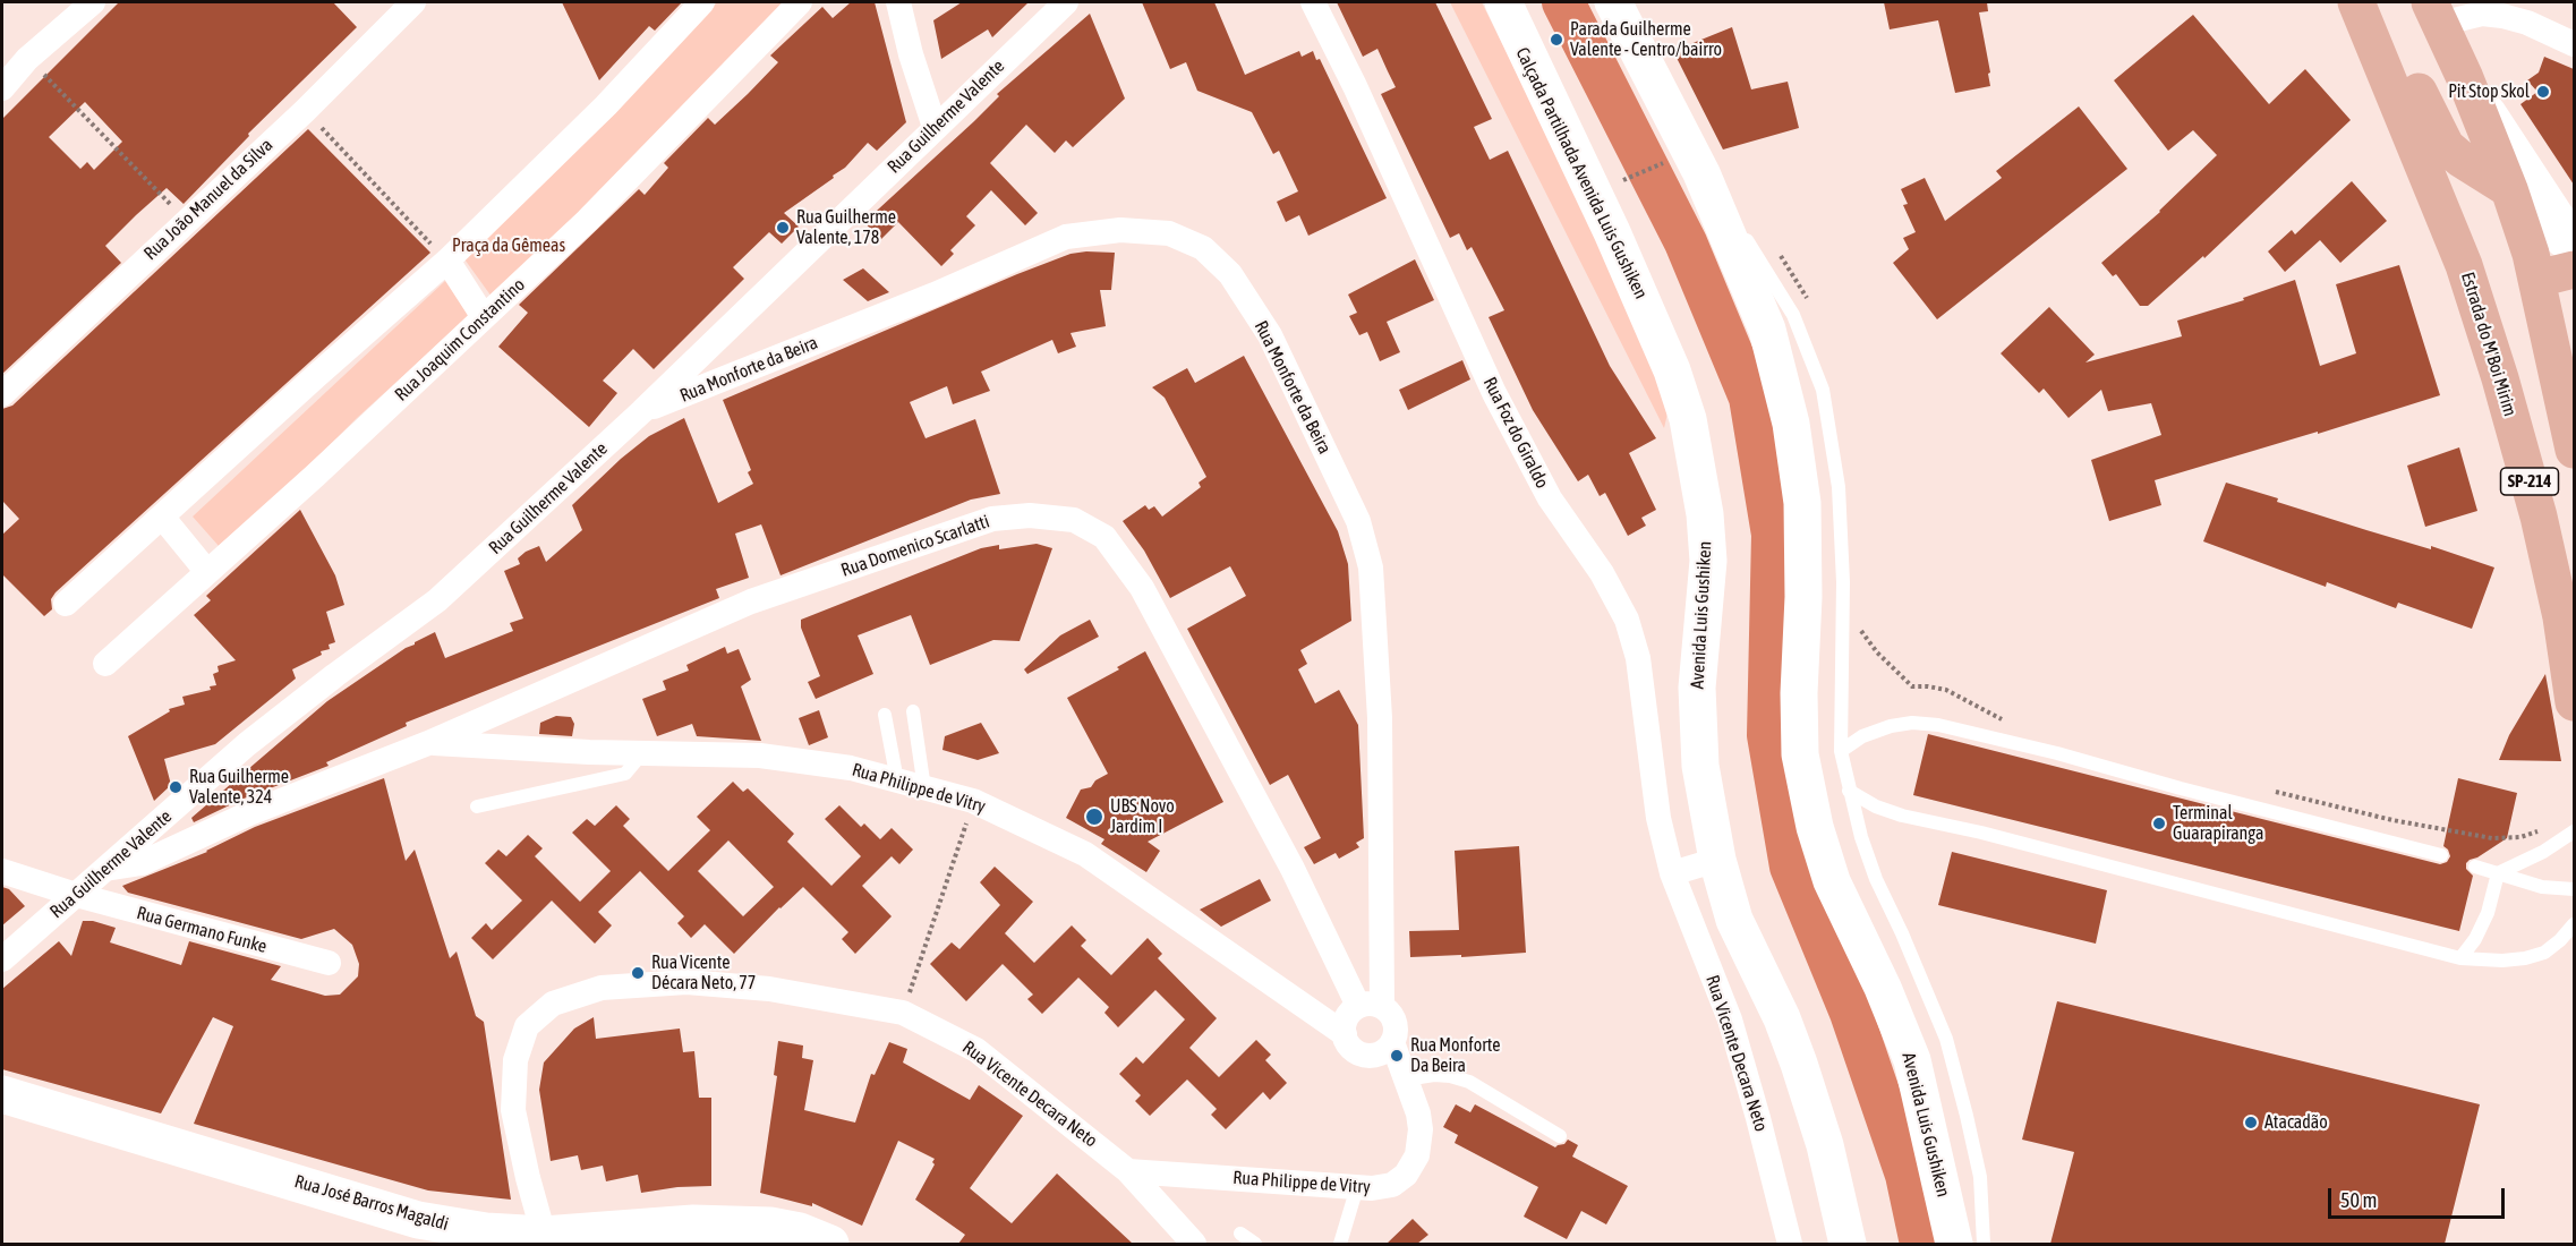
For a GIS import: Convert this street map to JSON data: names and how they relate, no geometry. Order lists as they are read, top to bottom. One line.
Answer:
{"streets":{"main road":["Estrada do M'Boi Mirim","SP-214","Avenida Luis Gushiken","Rua José Barros Magaldi"],"street":["Rua Guilherme Valente","Rua João Manuel da Silva","Rua Joaquim Constantino","Rua Monforte da Beira","Rua Foz do Giraldo","Rua Domenico Scarlatti","Rua Philippe de Vitry","Rua Germano Funke","Rua Vicente Decara Neto"]},"crossings":[["Rua Guilherme Valente","Rua Monforte da Beira"],["Rua Guilherme Valente","Rua Domenico Scarlatti"],["Rua Guilherme Valente","Rua Germano Funke"],["Rua Monforte da Beira","Rua Domenico Scarlatti"],["Rua Monforte da Beira","Rua Philippe de Vitry"],["Rua Foz do Giraldo","Rua Vicente Decara Neto"],["Rua Domenico Scarlatti","Rua Philippe de Vitry"],["Rua Philippe de Vitry","Rua Vicente Decara Neto"],["Rua Vicente Decara Neto","Rua José Barros Magaldi"]],"parks":["Praça da Gêmeas"],"places":["Parada Guilherme Valente - Centro/bairro","Pit Stop Skol","Rua Guilherme Valente, 178","Rua Guilherme Valente, 324","UBS Novo Jardim I","Terminal Guarapiranga","Rua Vicente Décara Neto, 77","Rua Monforte Da Beira","Atacadão"],"scale_bar":"50 m"}
